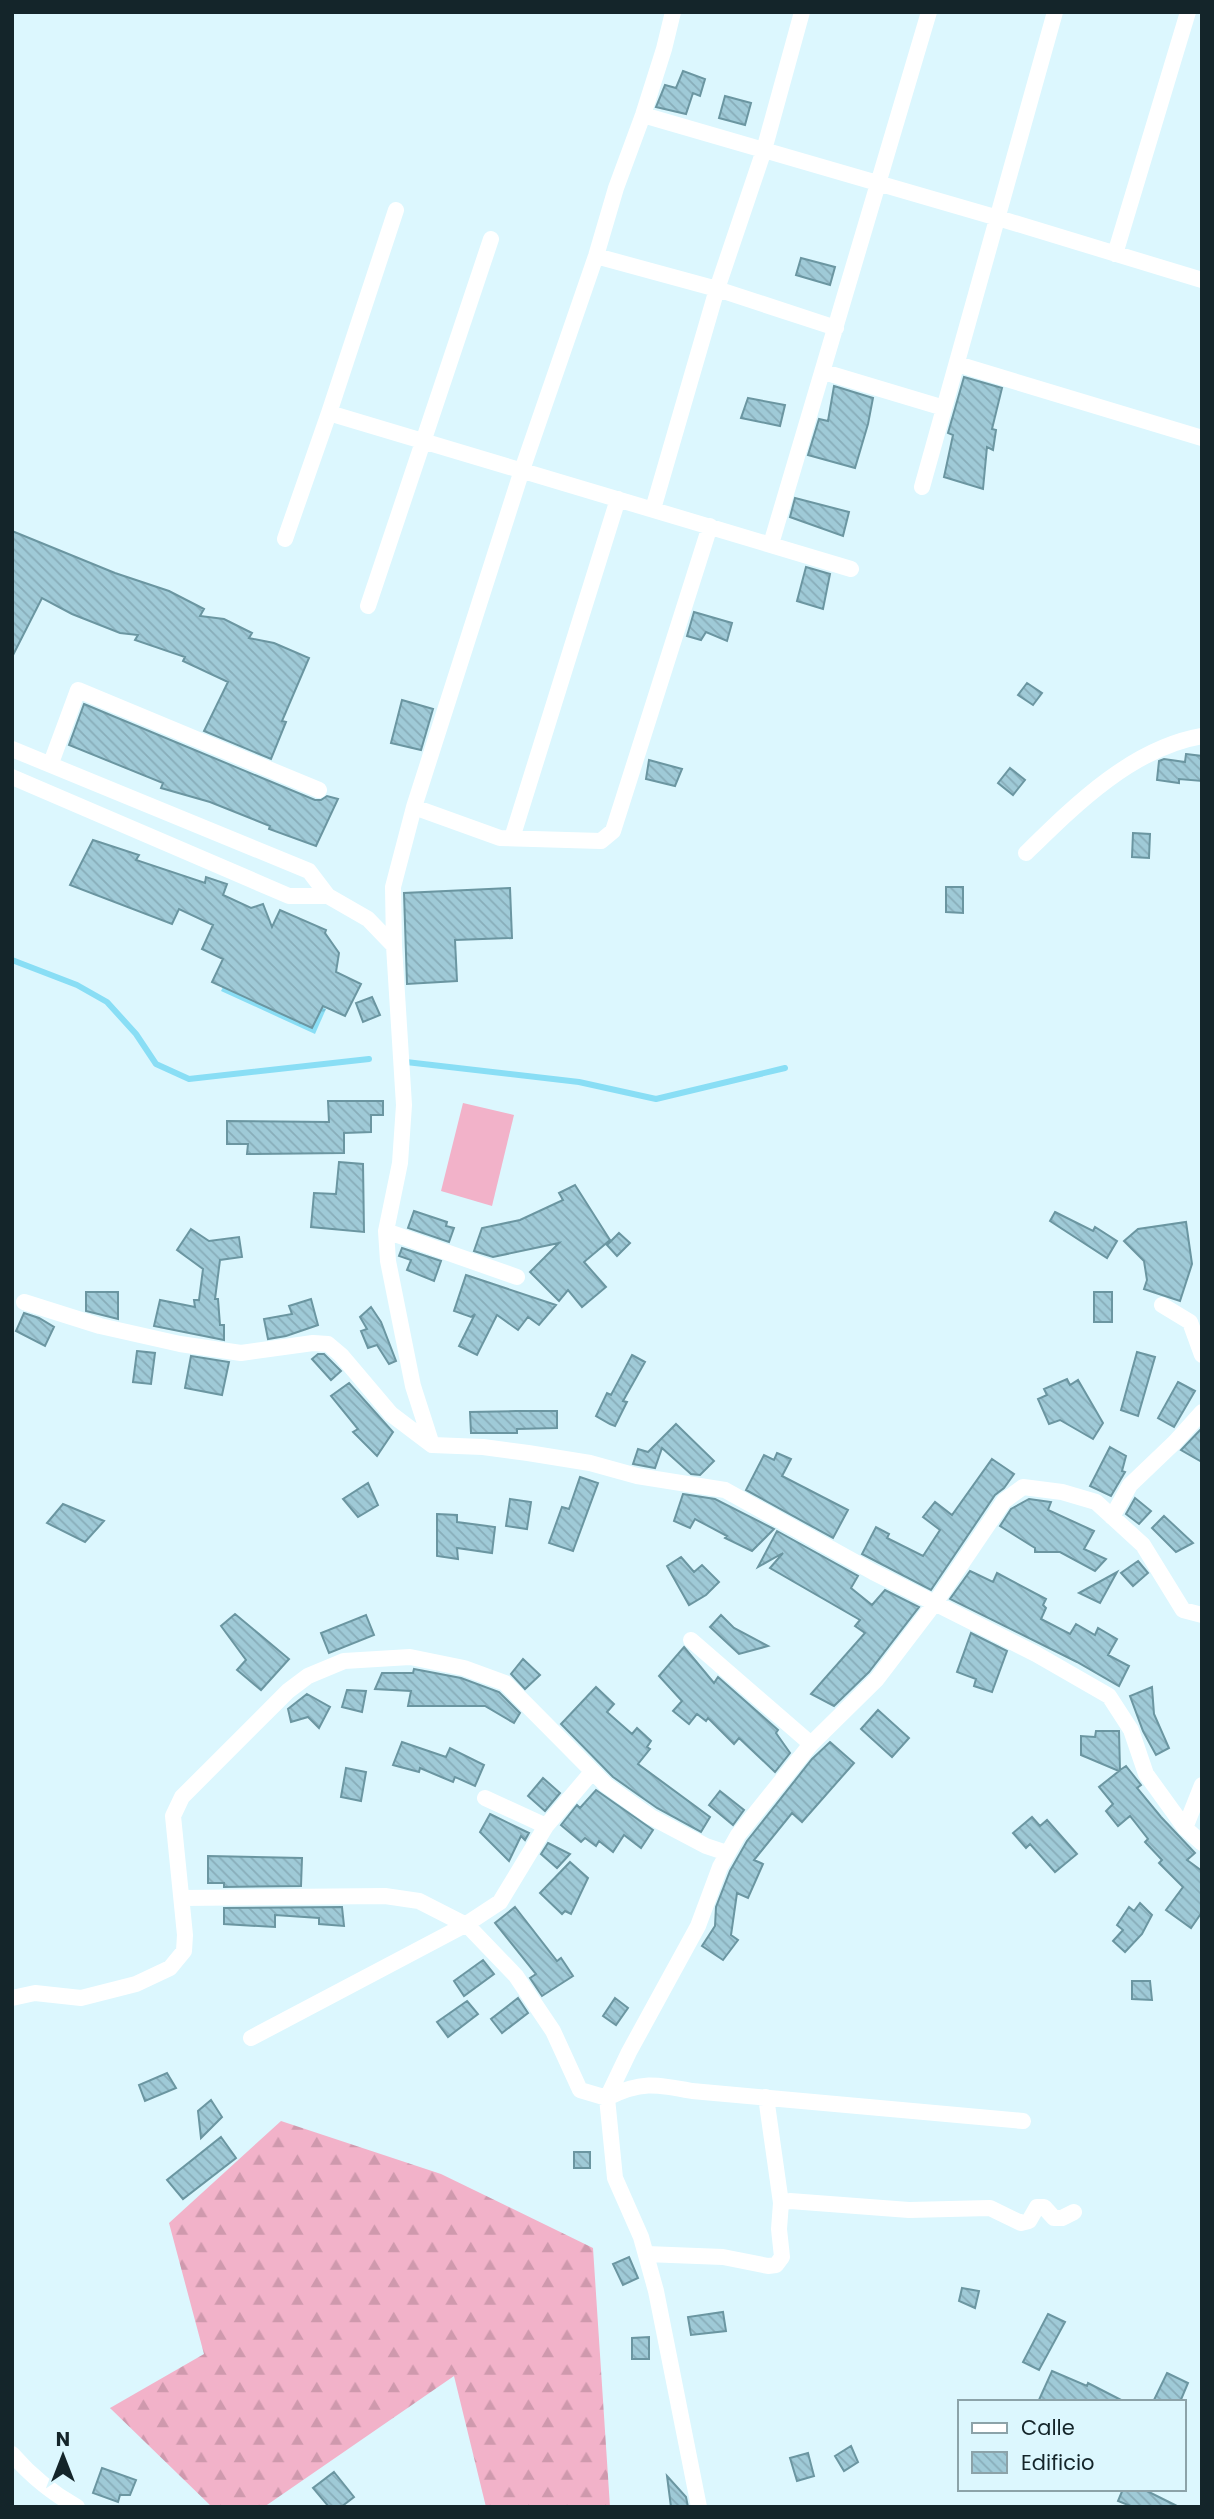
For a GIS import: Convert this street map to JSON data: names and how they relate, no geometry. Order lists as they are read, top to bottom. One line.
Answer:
{"legend":["Calle","Edificio"],"north":"top"}
